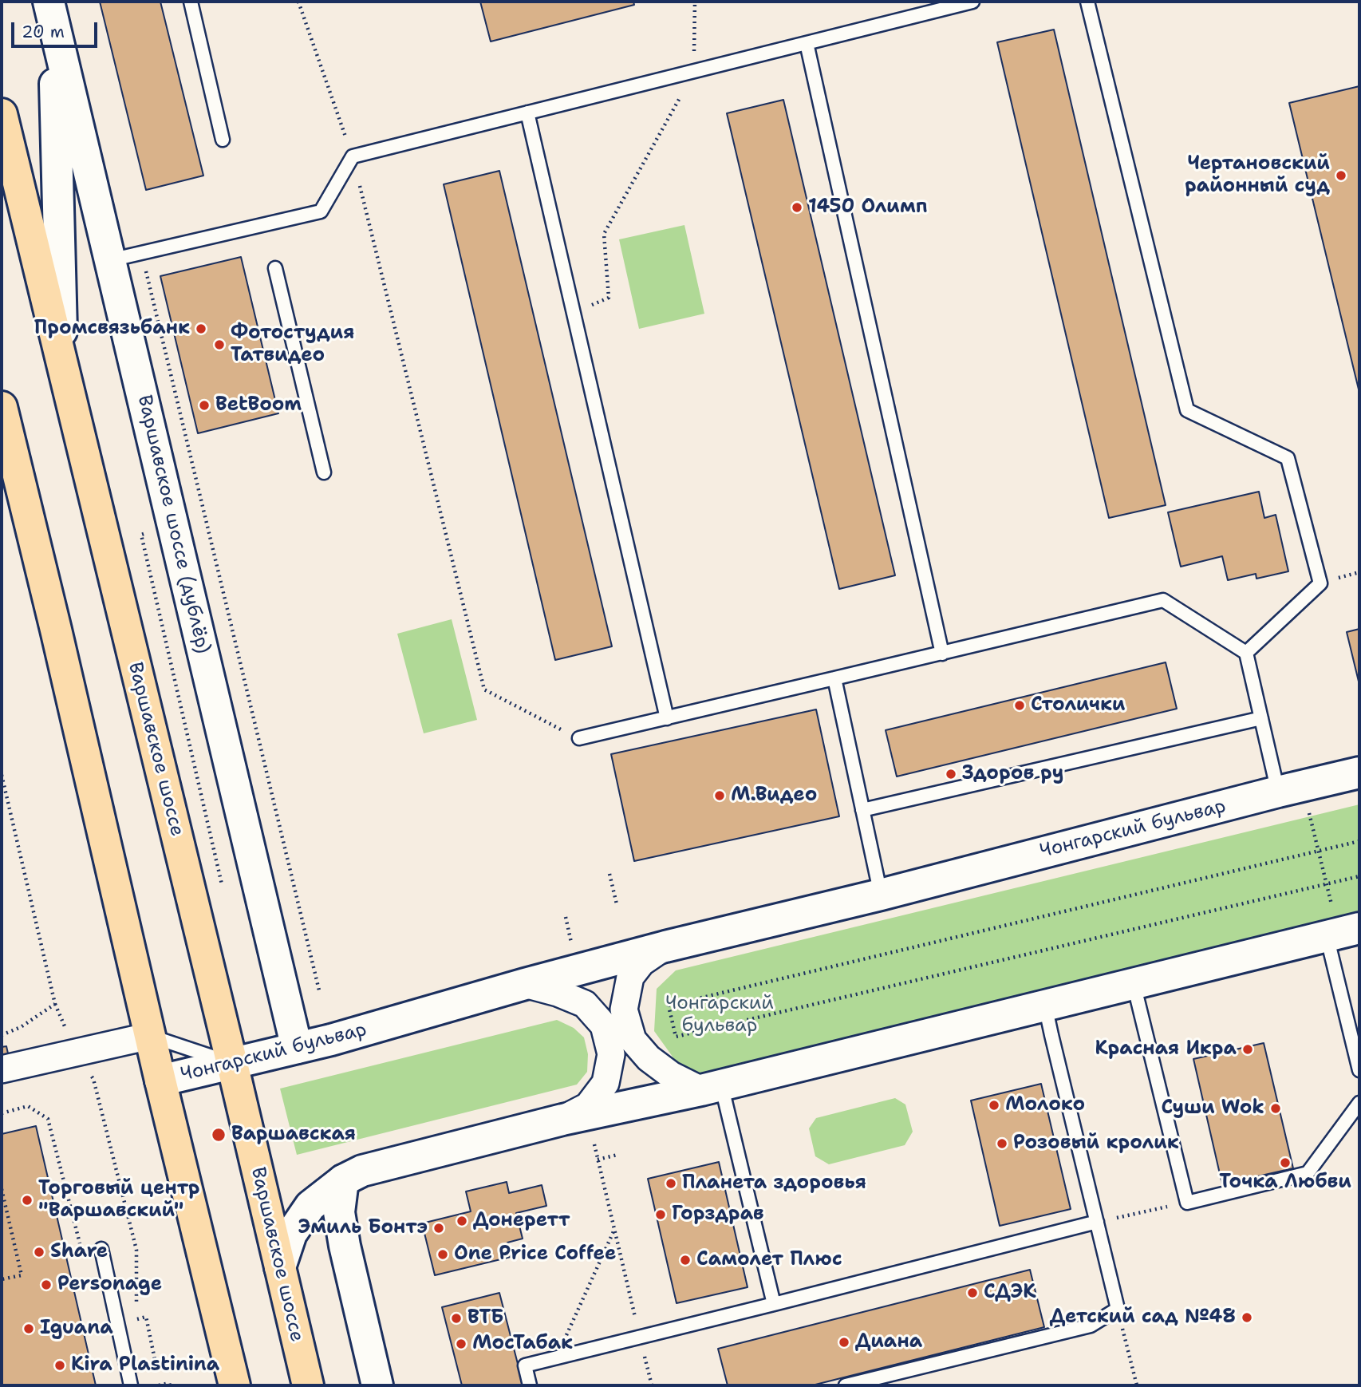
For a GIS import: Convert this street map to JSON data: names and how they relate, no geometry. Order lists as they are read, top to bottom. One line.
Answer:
{"streets":{"main road":["Варшавское шоссе (дублёр)","Варшавское шоссе","Чонгарский бульвар"]},"crossings":[["Варшавское шоссе (дублёр)","Чонгарский бульвар"],["Варшавское шоссе","Чонгарский бульвар"]],"parks":["Чонгарский бульвар"],"places":["Чертановский районный суд","1450 Олимп","Промсвязьбанк","Фотостудия Татвидео","BetBoom","Столички","Здоров ру","М.Видео","Красная Икра","Молоко","Суши Wok","Варшавская","Розовый кролик","Точка Любви","Планета здоровья","Торговый центр \"Варшавский\"","Горздрав","Донеретт","Эмиль Бонтэ","Share","One Price Coffee","Самолет Плюс","Personage","СДЭК","Детский сад №48","ВТБ","Iguana","Диана","МосТабак","Kira Plastinina"],"scale_bar":"20 m"}
